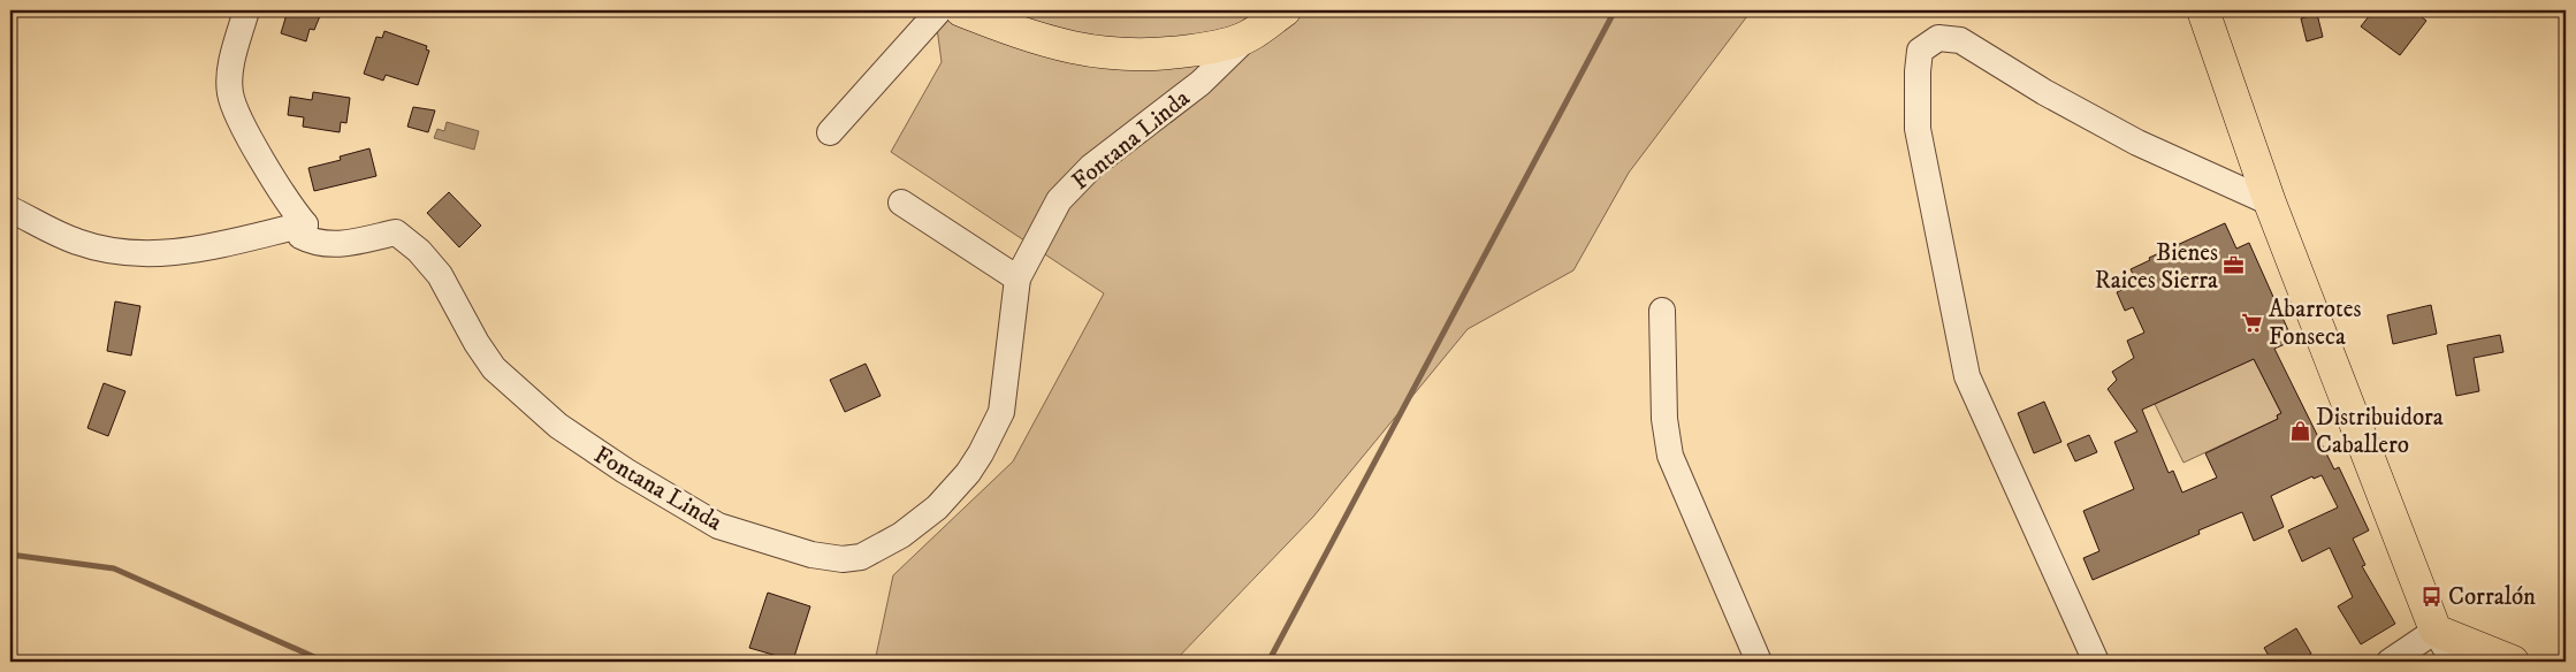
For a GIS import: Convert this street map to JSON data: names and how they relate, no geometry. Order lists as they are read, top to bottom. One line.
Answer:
{"streets":{"street":["Fontana Linda"]},"places":{"office":["Bienes Raices Sierra"],"supermarket":["Abarrotes Fonseca"],"shop":["Distribuidora Caballero"],"bus stop":["Corralón"]}}
